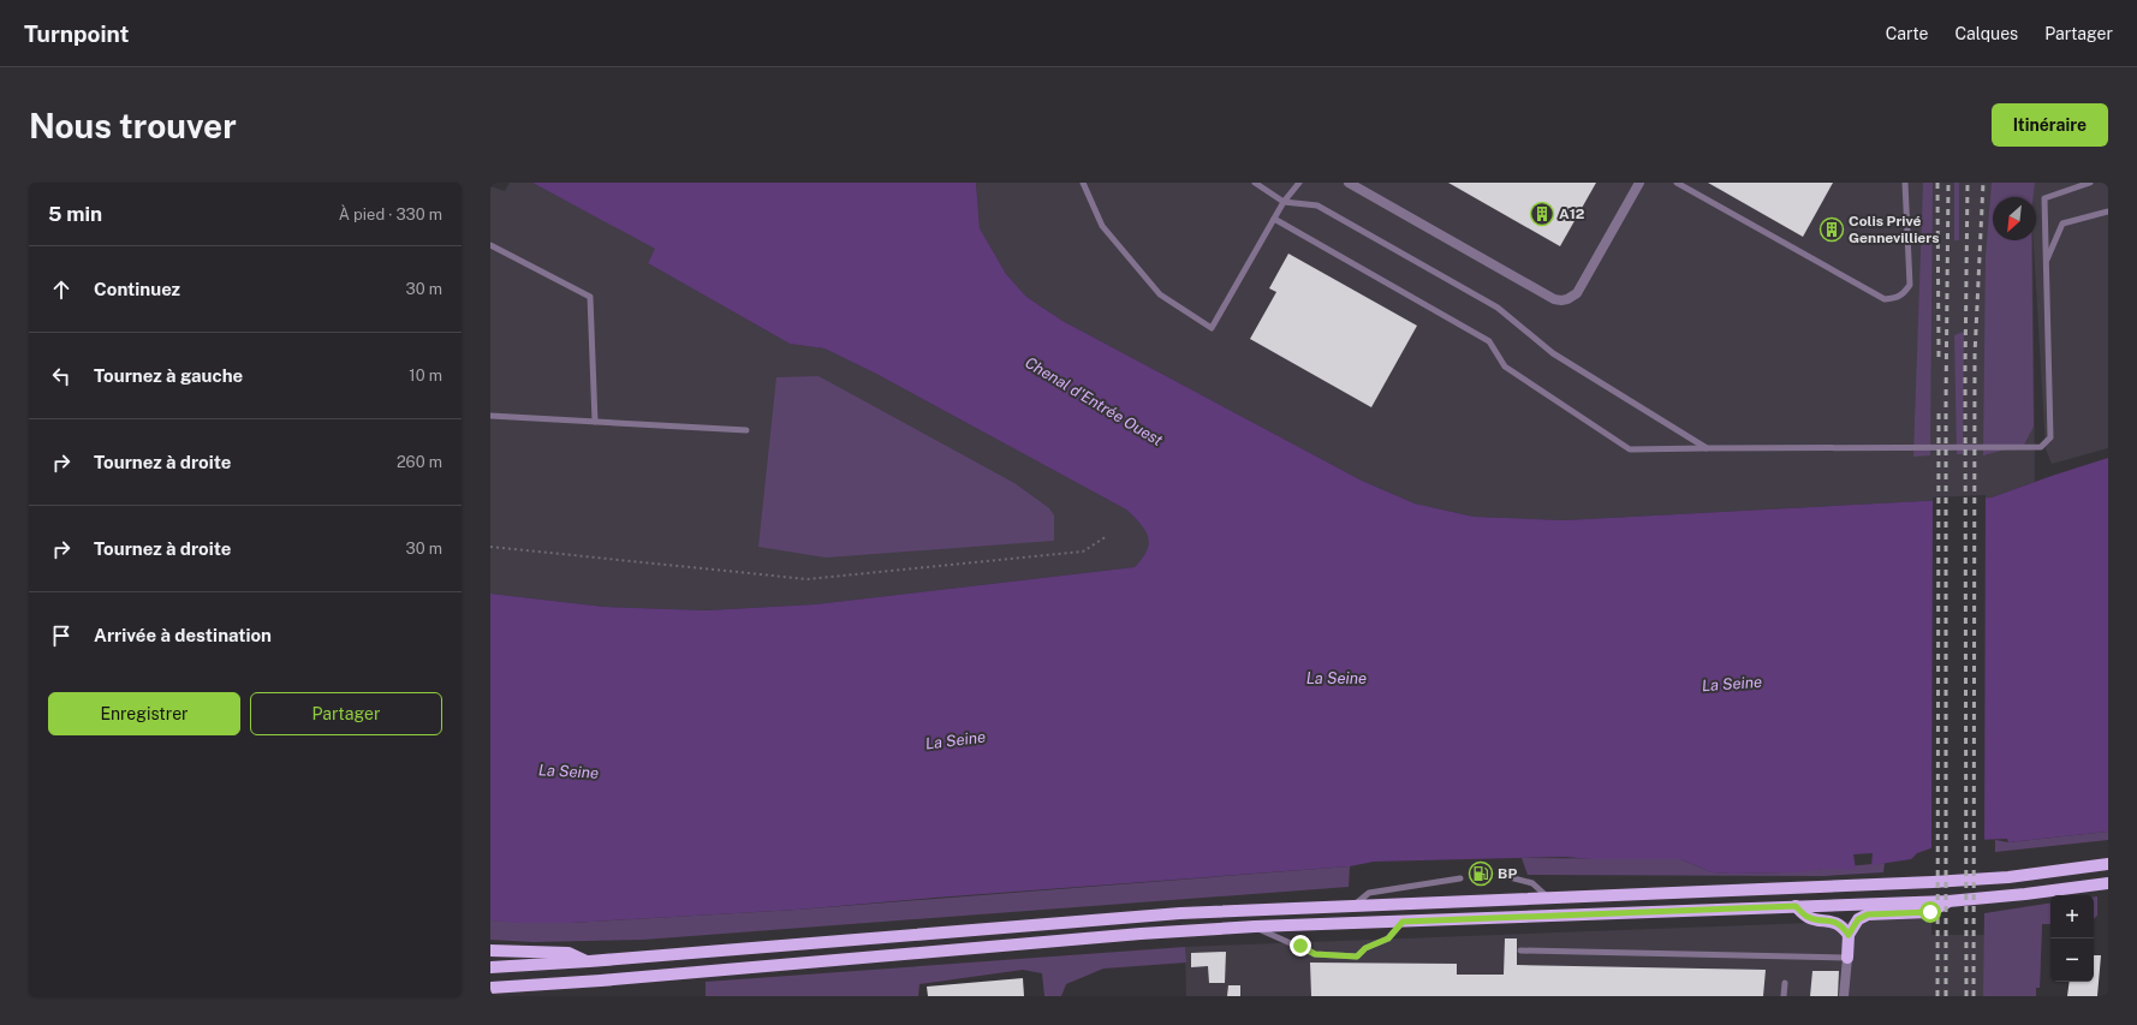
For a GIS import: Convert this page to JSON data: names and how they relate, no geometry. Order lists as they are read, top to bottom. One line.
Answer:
{"water":["Chenal d'Entrée Ouest","La Seine"],"places":{"building":["A12","Colis Privé Gennevilliers"],"fuel station":["BP"]},"north":"bottom left","page":{"header":"Turnpoint","nav":["Carte","Calques","Partager"],"buttons":["Itinéraire",["Enregistrer","Partager"]],"title":"Nous trouver","heading":["5 min","À pied · 330 m"],"list":[["Continuez","30 m"],["Tournez à gauche","10 m"],["Tournez à droite","260 m"],["Tournez à droite","30 m"],"Arrivée à destination"],"map_buttons":["+","−"]}}
